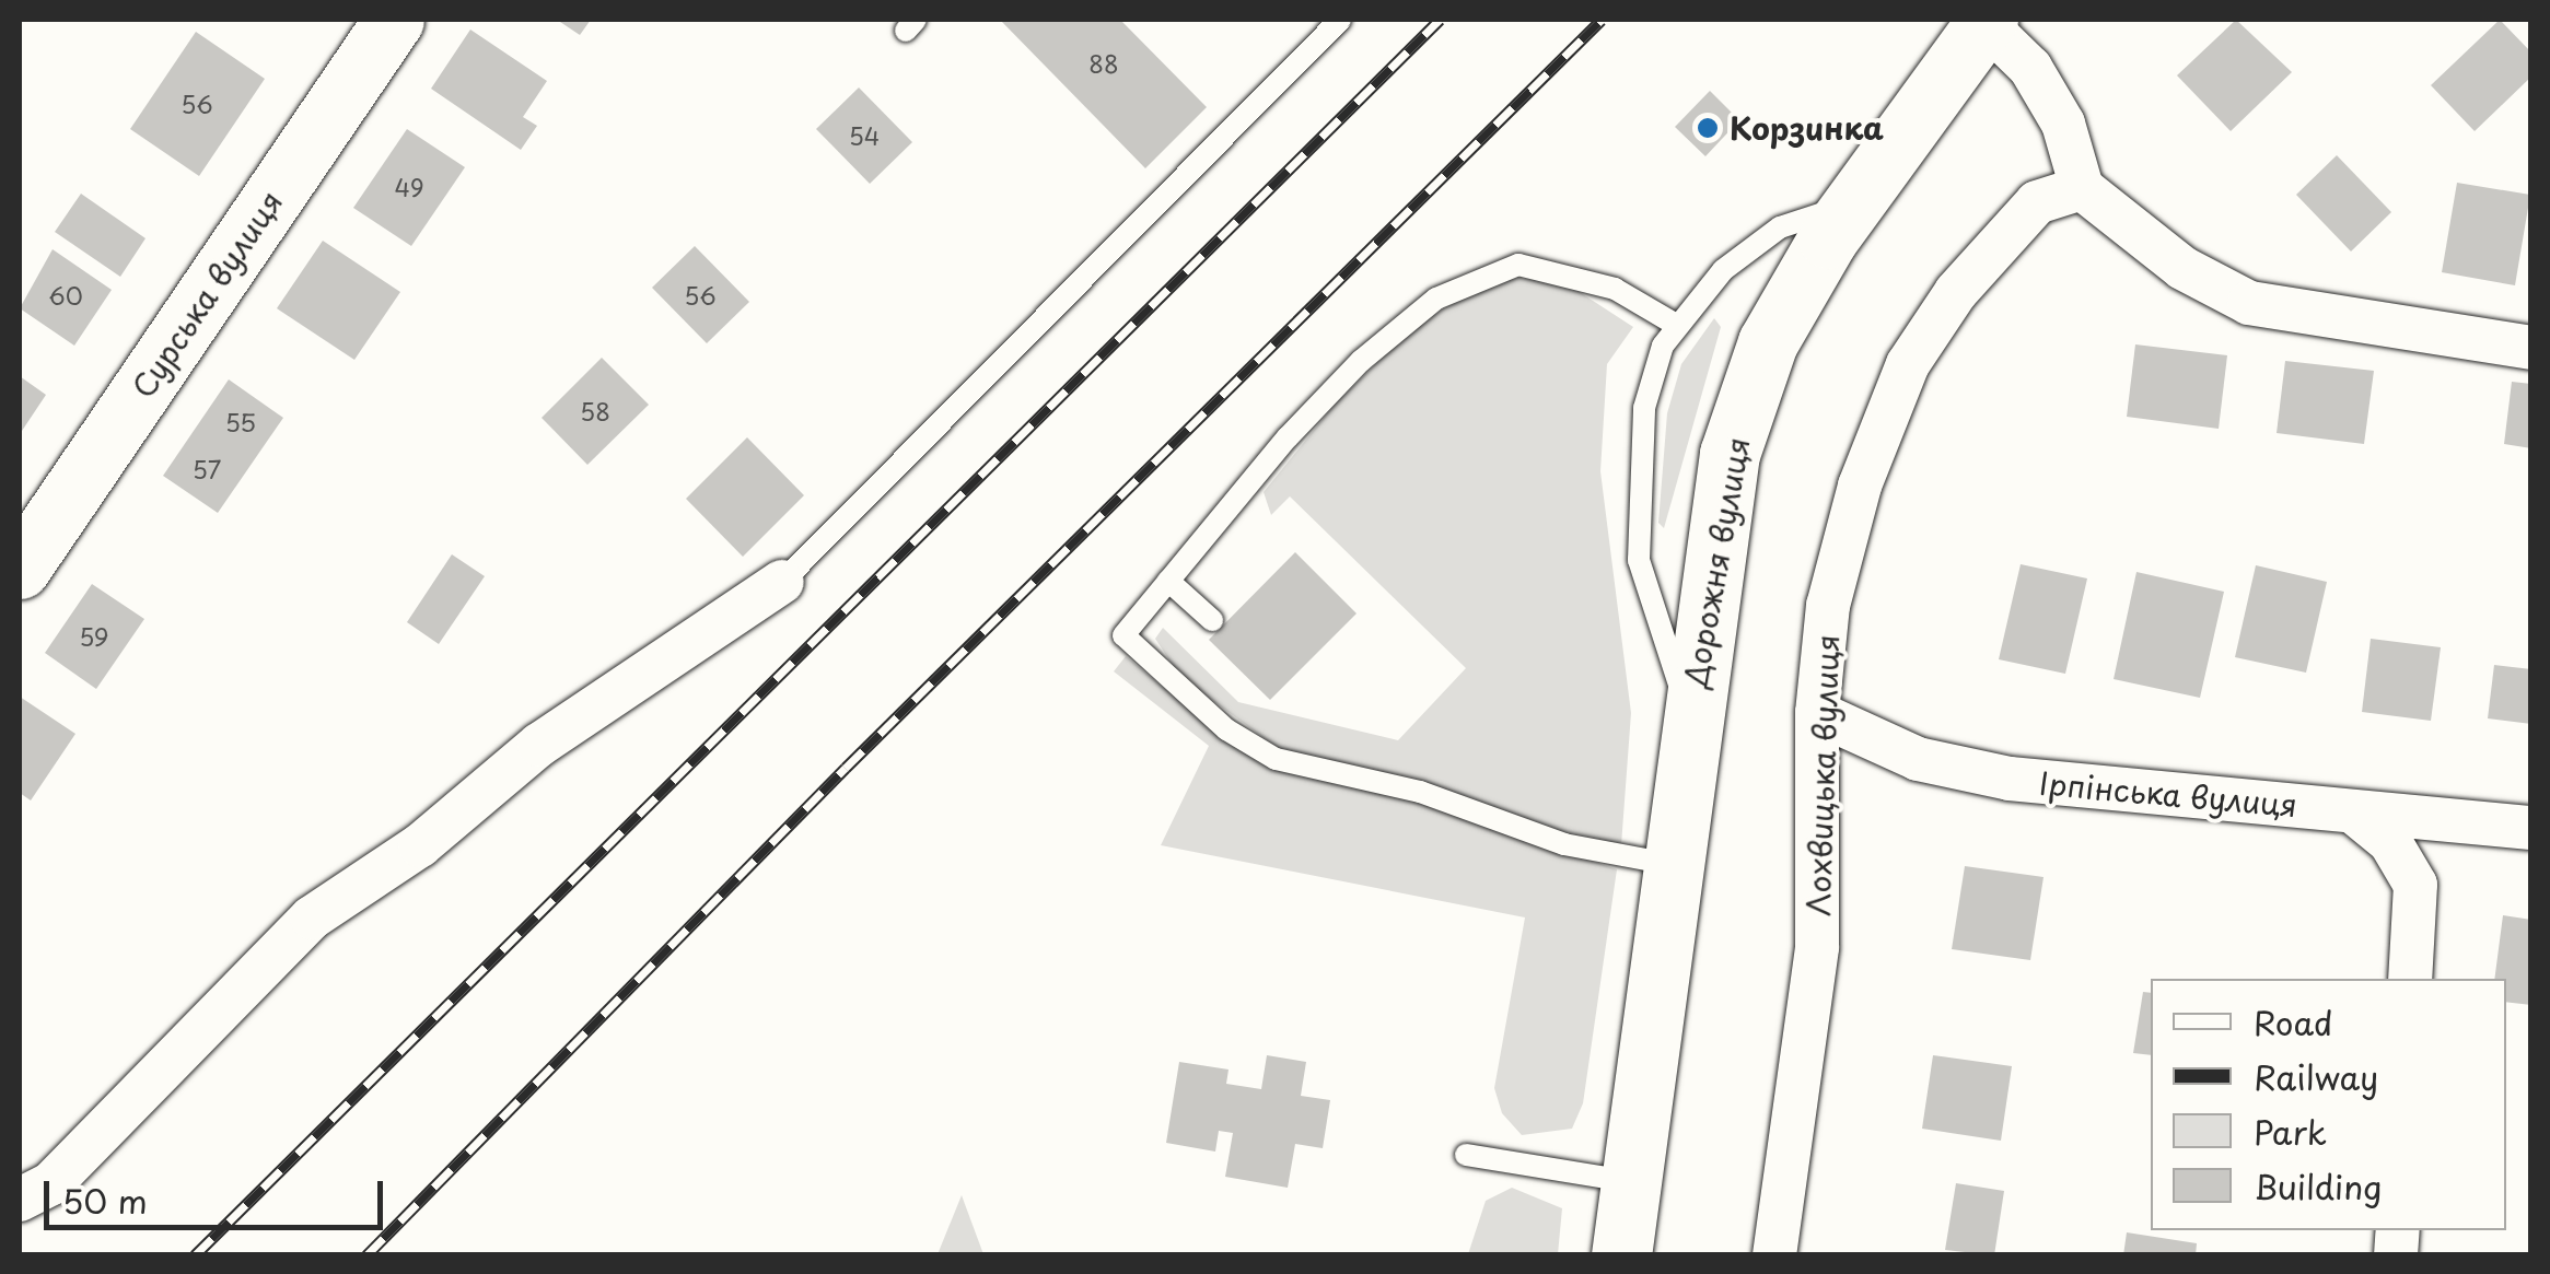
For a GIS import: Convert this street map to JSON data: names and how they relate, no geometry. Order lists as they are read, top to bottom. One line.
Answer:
{"streets":{"main road":["Сурська вулиця","Дорожня вулиця"],"street":["Лохвицька вулиця","Ірпінська вулиця"]},"crossings":[["Лохвицька вулиця","Ірпінська вулиця"]],"places":["Корзинка"],"house_numbers":["88","56","54","49","60","56","58","55","57","59"],"legend":["Road","Railway","Park","Building"],"scale_bar":"50 m"}
